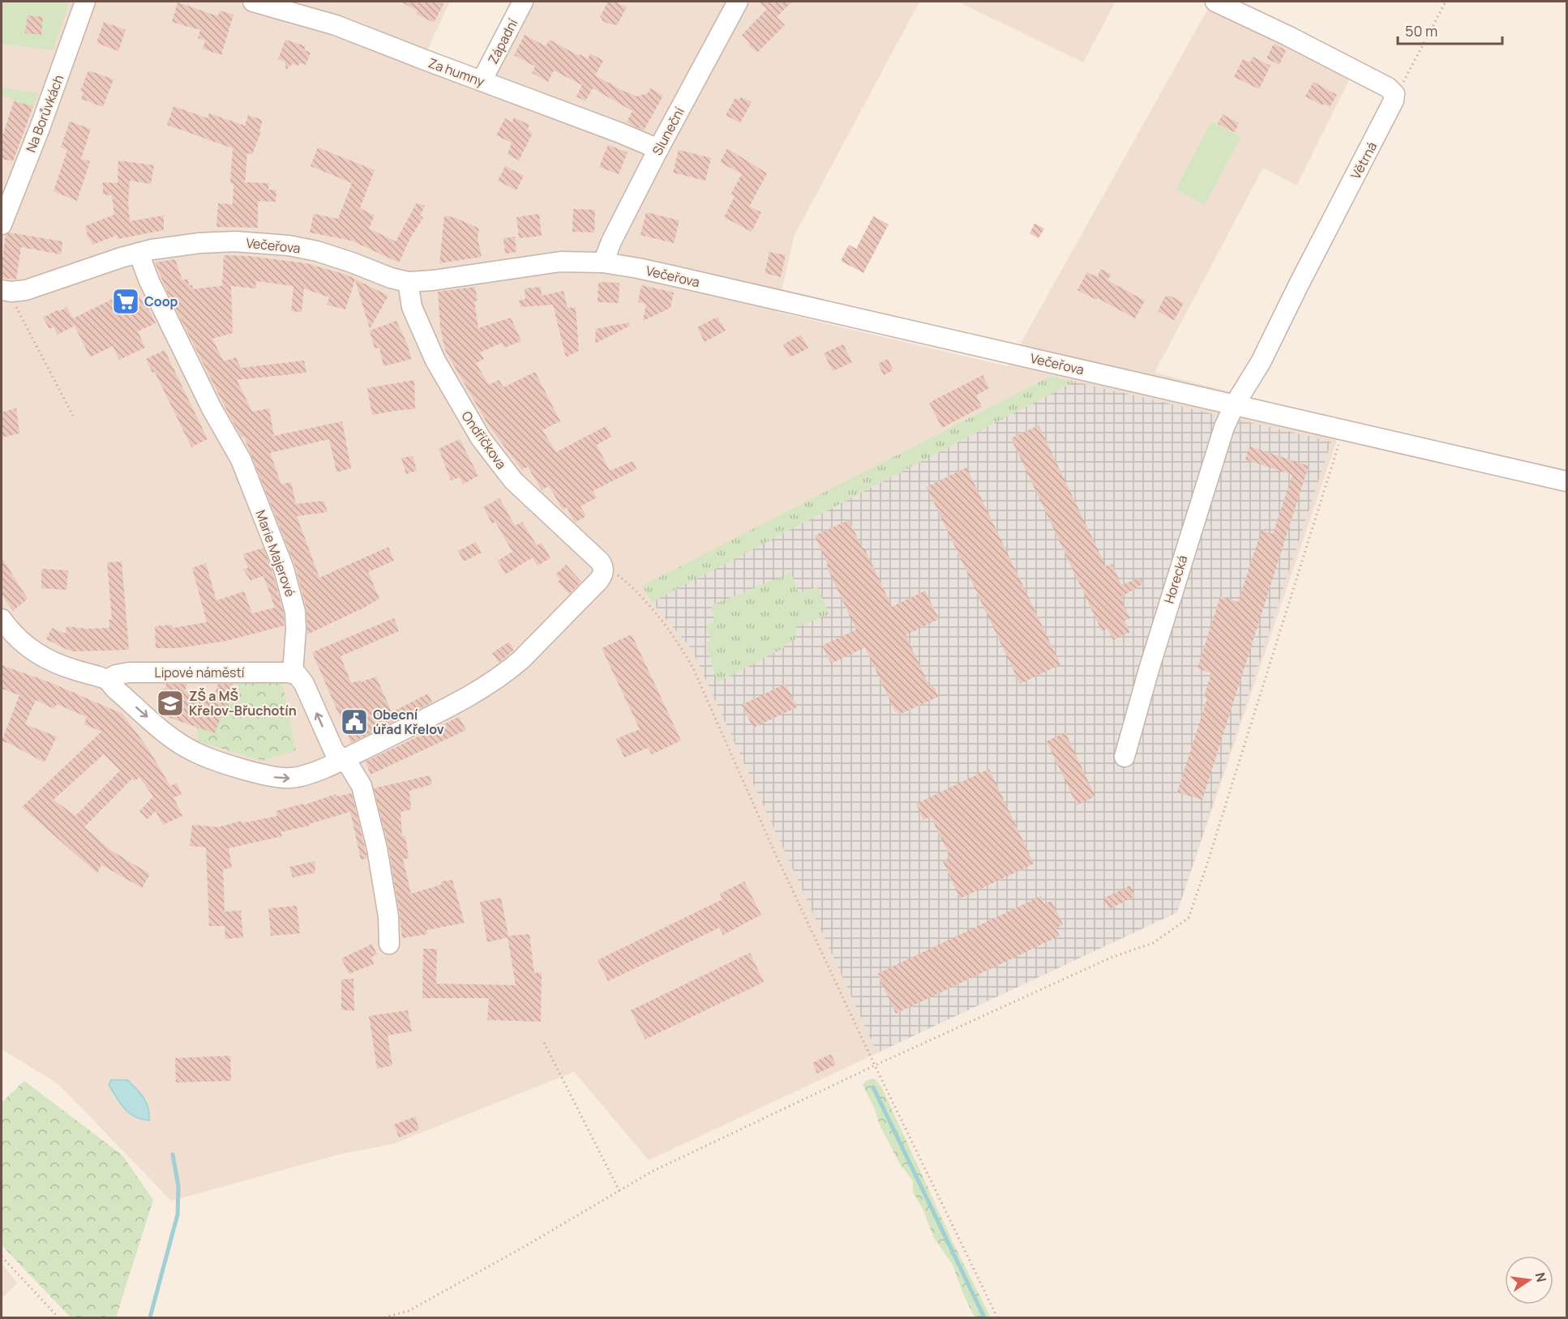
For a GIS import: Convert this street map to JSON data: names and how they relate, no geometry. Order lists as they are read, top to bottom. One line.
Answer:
{"streets":{"street":["Západní","Za humny","Na Borůvkách","Sluneční","Větrná","Večeřova","Ondříčkova","Marie Majerové","Horecká","Lipové náměstí"]},"crossings":[["Západní","Za humny"],["Za humny","Sluneční"],["Sluneční","Večeřova"],["Větrná","Večeřova"],["Větrná","Horecká"],["Večeřova","Ondříčkova"],["Večeřova","Marie Majerové"],["Večeřova","Horecká"],["Marie Majerové","Lipové náměstí"]],"places":{"supermarket":["Coop"],"school or university":["ZŠ a MŠ Křelov-Břuchotín"],"public building":["Obecní úřad Křelov"]},"scale_bar":"50 m","north":"right"}
